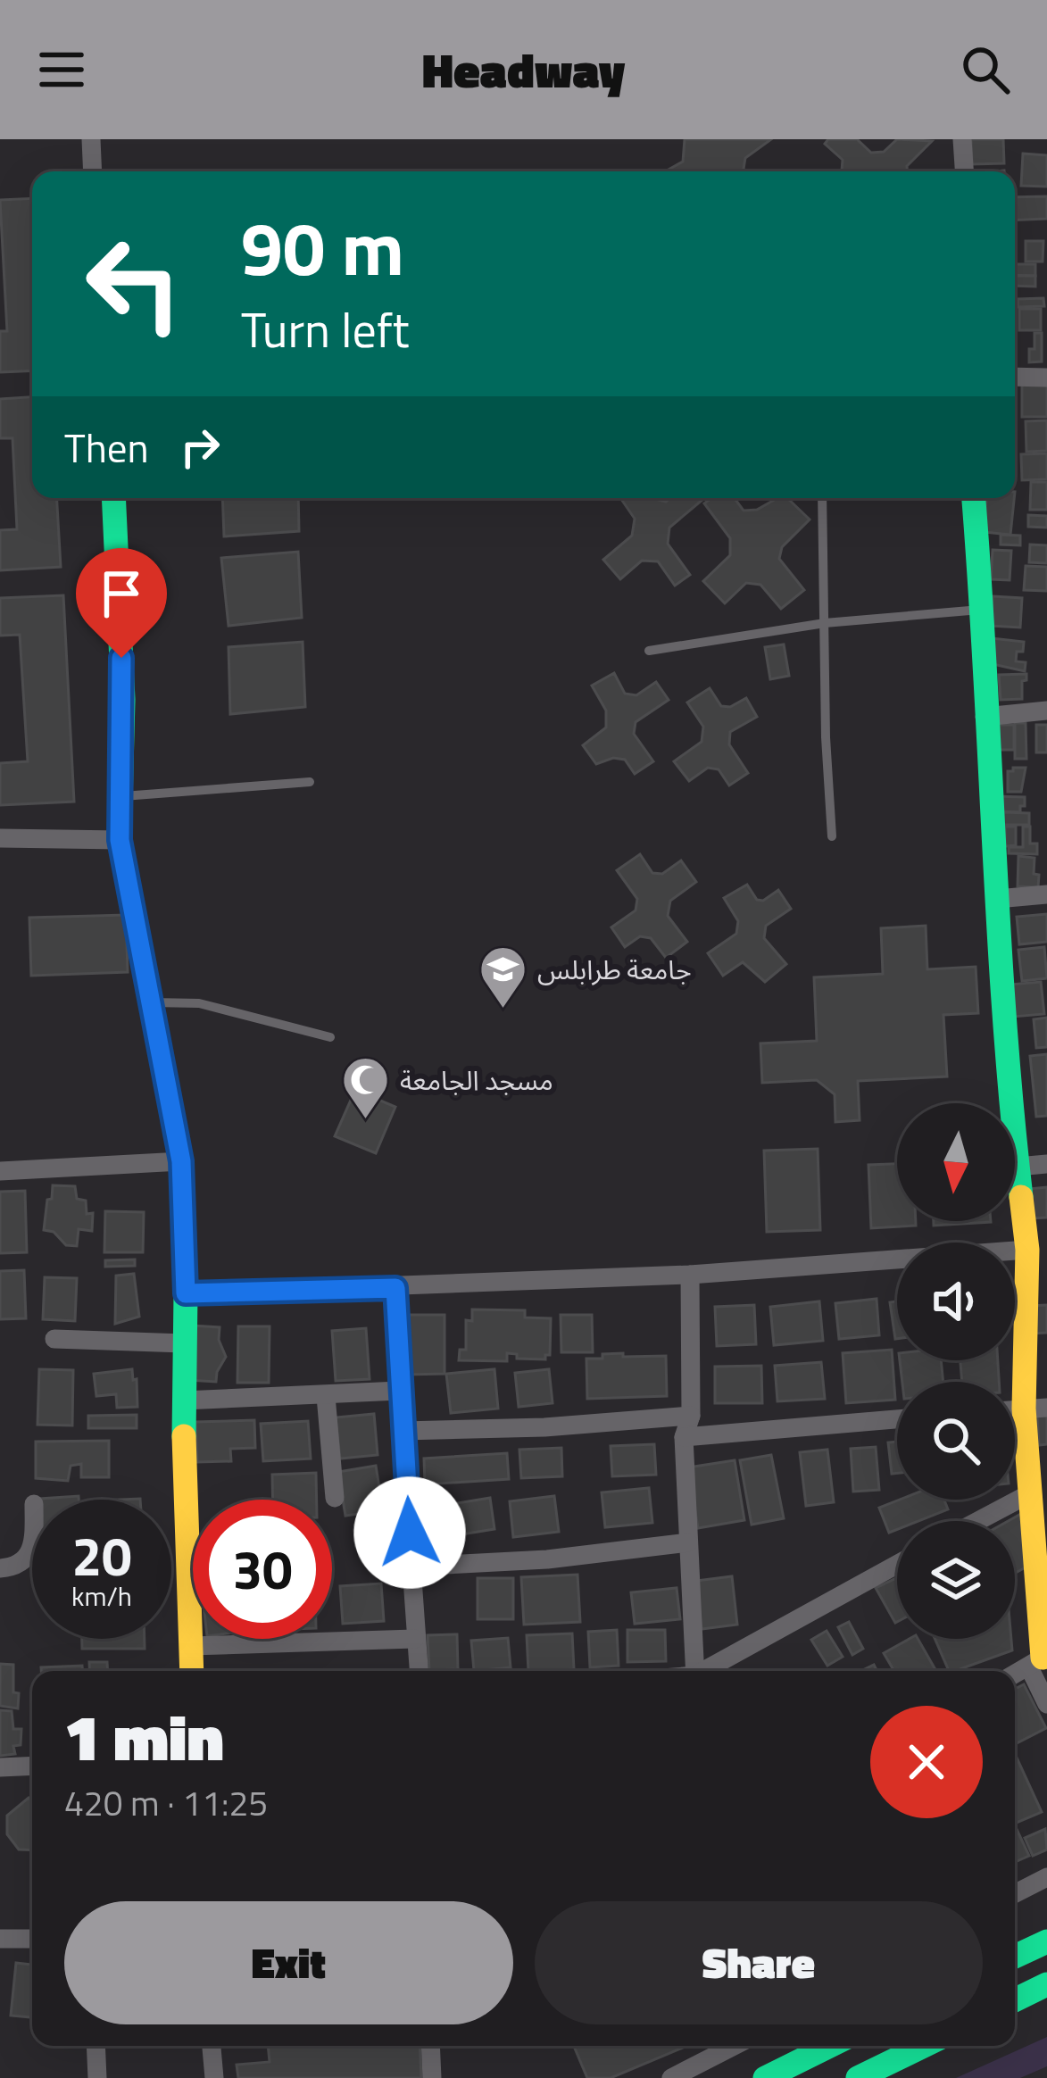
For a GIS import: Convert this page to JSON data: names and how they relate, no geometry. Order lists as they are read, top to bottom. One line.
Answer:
{"places":{"school or university":["جامعة طرابلس"],"mosque":["مسجد الجامعة"]},"north":"bottom","page":{"header":"Headway","turn":["90 m","Turn left"],"then":"Then","speed":"20 km/h","limit":"30","heading":["1 min","420 m · 11:25"],"buttons":["Exit","Share"]}}
